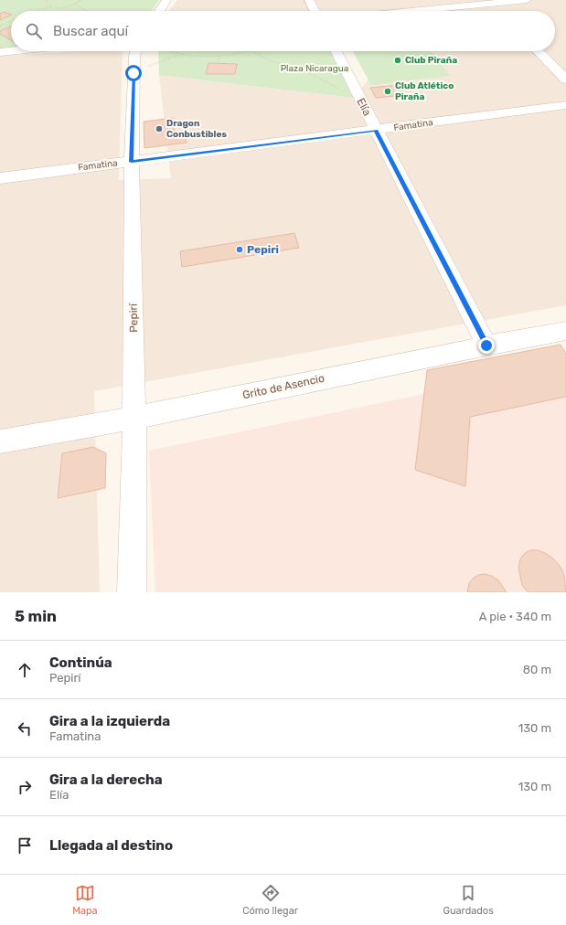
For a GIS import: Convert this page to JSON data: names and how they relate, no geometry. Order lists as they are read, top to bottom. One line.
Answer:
{"streets":{"street":["Elía","Famatina","Pepirí","Grito de Asencio"]},"crossings":[["Elía","Famatina"],["Elía","Grito de Asencio"],["Famatina","Pepirí"],["Pepirí","Grito de Asencio"]],"parks":["Plaza Nicaragua"],"places":["Club Piraña","Club Atlético Piraña","Dragon Conbustibles","Pepiri"],"page":{"search":"Buscar aquí","heading":["5 min","A pie · 340 m"],"list":[["Continúa","Pepirí","80 m"],["Gira a la izquierda","Famatina","130 m"],["Gira a la derecha","Elía","130 m"],"Llegada al destino"],"nav":["Mapa","Cómo llegar","Guardados"]}}
